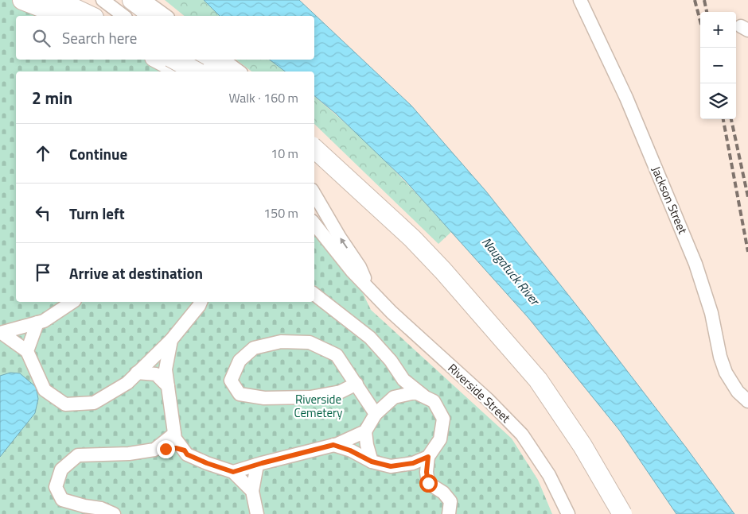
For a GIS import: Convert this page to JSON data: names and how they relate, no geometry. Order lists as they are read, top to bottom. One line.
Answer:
{"streets":{"street":["Jackson Street","Riverside Street"]},"water":["Naugatuck River"],"parks":["Riverside Cemetery"],"page":{"map_buttons":["+","−"],"search":"Search here","heading":["2 min","Walk · 160 m"],"list":[["Continue","10 m"],["Turn left","150 m"],"Arrive at destination"]}}
